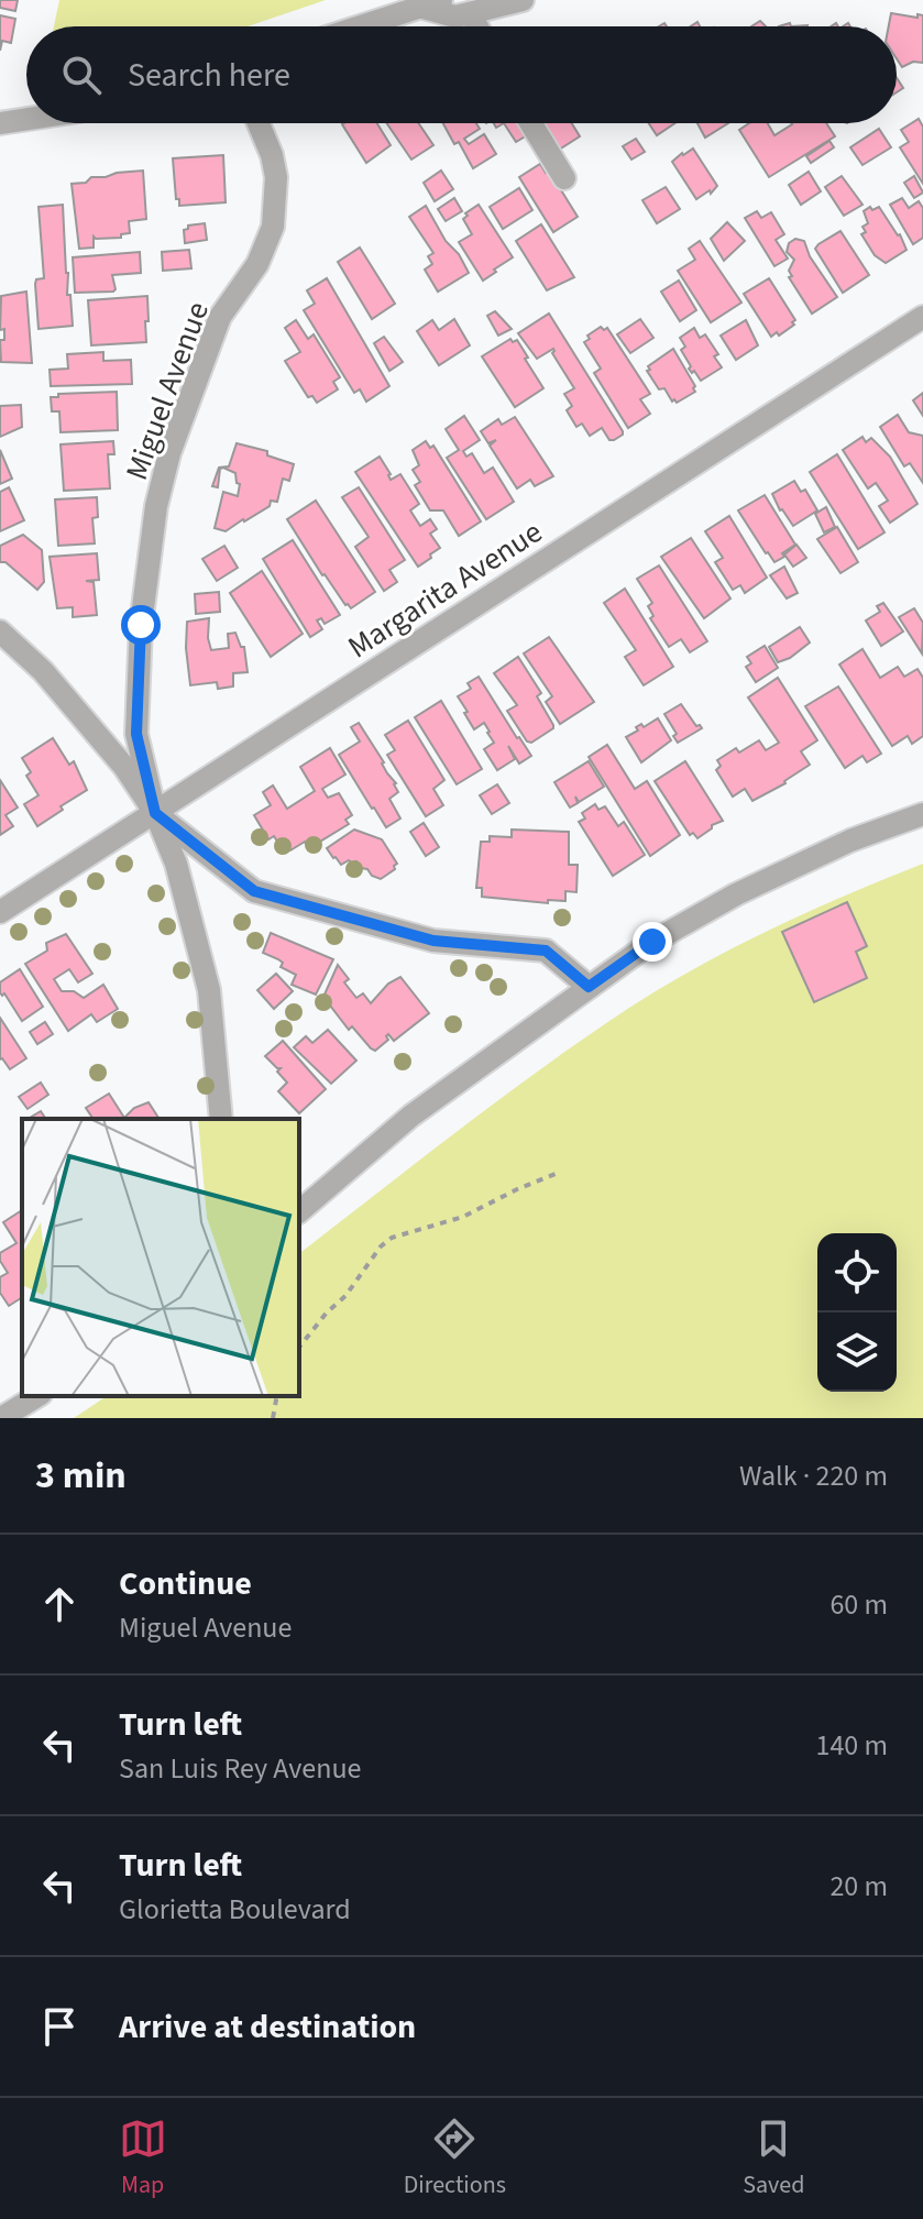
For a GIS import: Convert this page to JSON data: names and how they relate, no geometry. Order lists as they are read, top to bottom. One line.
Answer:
{"streets":{"street":["Miguel Avenue","Margarita Avenue"]},"crossings":[["Miguel Avenue","Margarita Avenue"]],"page":{"search":"Search here","heading":["3 min","Walk · 220 m"],"list":[["Continue","Miguel Avenue","60 m"],["Turn left","San Luis Rey Avenue","140 m"],["Turn left","Glorietta Boulevard","20 m"],"Arrive at destination"],"nav":["Map","Directions","Saved"]}}
